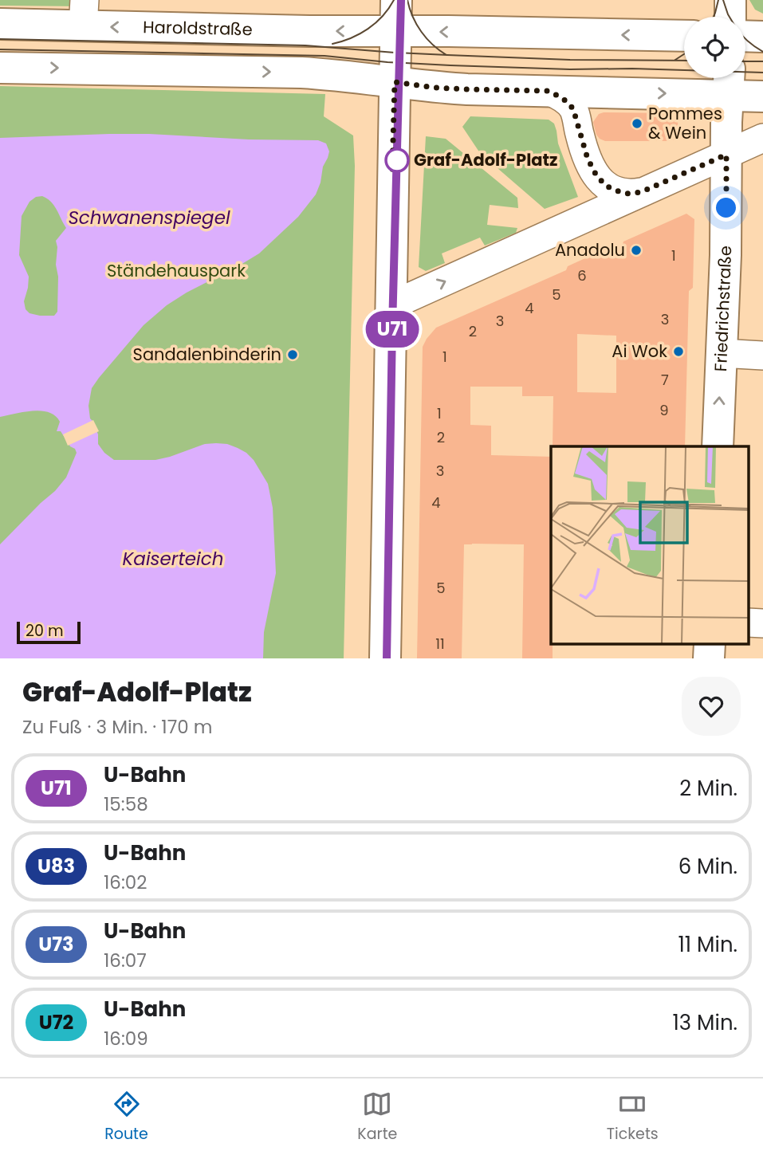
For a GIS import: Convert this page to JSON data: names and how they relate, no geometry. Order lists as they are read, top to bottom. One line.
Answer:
{"streets":{"main road":["Haroldstraße","Friedrichstraße"]},"water":["Schwanenspiegel","Kaiserteich"],"parks":["Ständehauspark"],"places":["Pommes & Wein","Graf-Adolf-Platz","Anadolu","Ai Wok","Sandalenbinderin"],"lines":["metro line U71"],"house_numbers":["1","6","5","4","3","3","2","1","7","9","1","2","3","4","5","11"],"scale_bar":"20 m","page":{"on_map":"U71","scale":"20 m","heading":["Graf-Adolf-Platz","Zu Fuß · 3 Min. · 170 m"],"list":[{"mark":"U71","name":"U-Bahn","note":"15:58","value":"2 Min."},{"mark":"U83","name":"U-Bahn","note":"16:02","value":"6 Min."},{"mark":"U73","name":"U-Bahn","note":"16:07","value":"11 Min."},{"mark":"U72","name":"U-Bahn","note":"16:09","value":"13 Min."}],"tabs":["Route","Karte","Tickets"]}}
